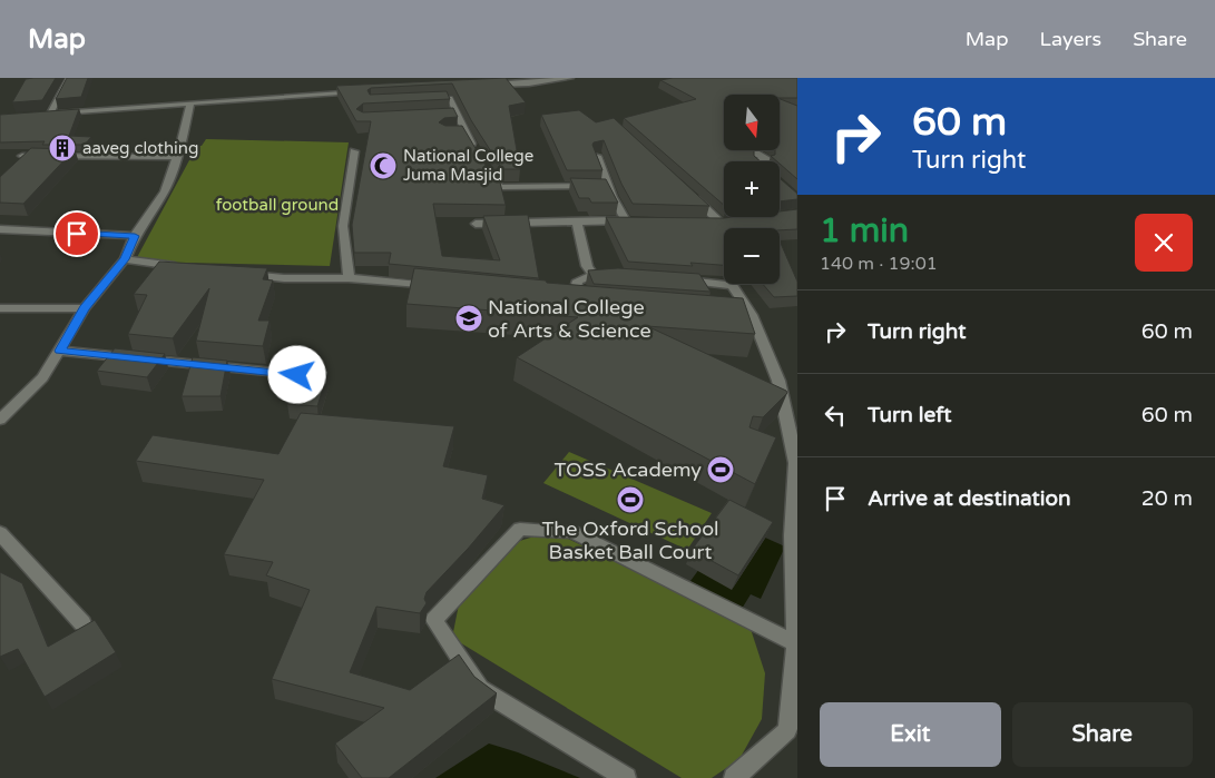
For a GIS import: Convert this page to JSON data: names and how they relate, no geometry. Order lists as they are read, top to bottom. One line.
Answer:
{"parks":["football ground"],"places":{"building":["aaveg clothing"],"mosque":["National College Juma Masjid"],"school or university":["National College of Arts & Science"],"sports":["TOSS Academy","The Oxford School Basket Ball Court"]},"north":"bottom","page":{"header":"Map","nav":["Map","Layers","Share"],"turn":["60 m","Turn right"],"map_buttons":["+","−"],"heading":["1 min","140 m · 19:01"],"list":[{"name":"Turn right","value":"60 m"},{"name":"Turn left","value":"60 m"},{"name":"Arrive at destination","value":"20 m"}],"buttons":["Exit","Share"]}}
